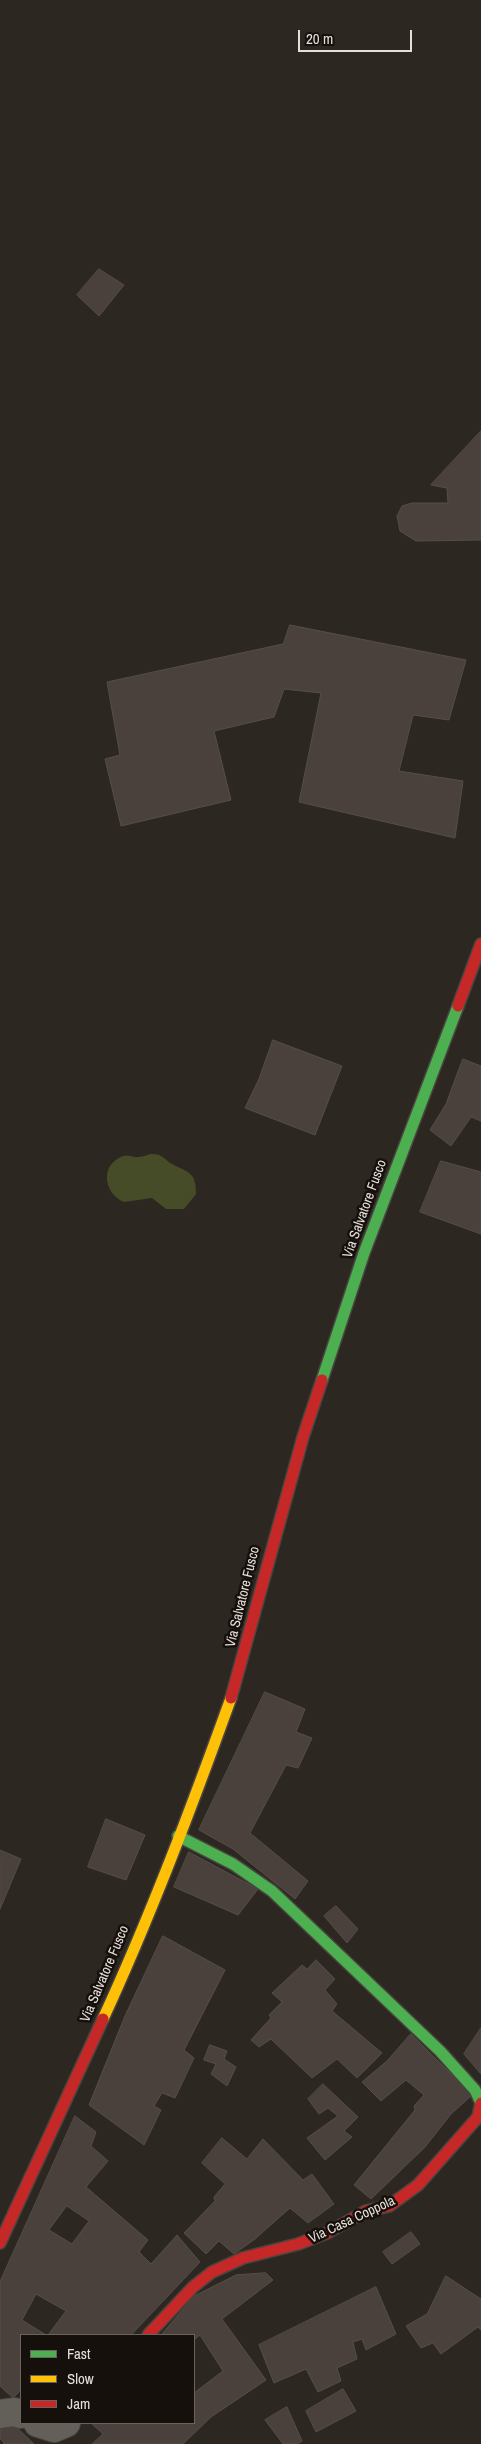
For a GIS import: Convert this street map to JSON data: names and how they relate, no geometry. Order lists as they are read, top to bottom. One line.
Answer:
{"streets":{"street":["Via Salvatore Fusco","Via Casa Coppola"]},"crossings":[["Via Salvatore Fusco","Via Casa Coppola"]],"legend":["Fast","Slow","Jam"],"scale_bar":"20 m"}
